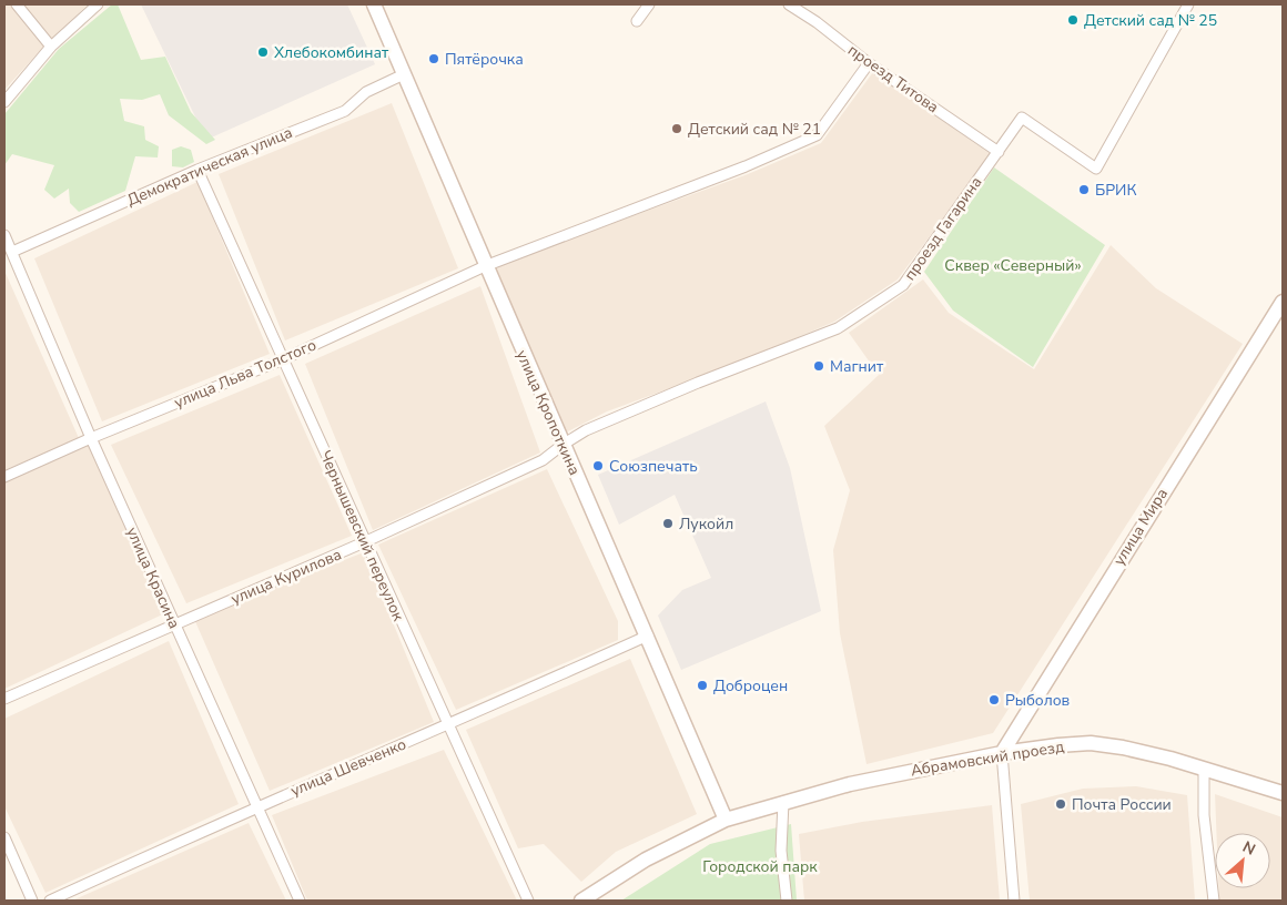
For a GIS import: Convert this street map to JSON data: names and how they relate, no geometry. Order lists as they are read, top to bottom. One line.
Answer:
{"streets":{"street":["проезд Титова","Демократическая улица","проезд Гагарина","улица Льва Толстого","улица Кропоткина","улица Мира","Чернышевский переулок","улица Курилова","улица Красина","Абрамовский проезд","улица Шевченко"]},"crossings":[["проезд Титова","проезд Гагарина"],["проезд Титова","улица Льва Толстого"],["Демократическая улица","улица Кропоткина"],["Демократическая улица","Чернышевский переулок"],["Демократическая улица","улица Красина"],["проезд Гагарина","улица Кропоткина"],["проезд Гагарина","улица Курилова"],["улица Льва Толстого","улица Кропоткина"],["улица Льва Толстого","Чернышевский переулок"],["улица Льва Толстого","улица Красина"],["улица Кропоткина","улица Курилова"],["улица Кропоткина","Абрамовский проезд"],["улица Кропоткина","улица Шевченко"],["улица Мира","Абрамовский проезд"],["Чернышевский переулок","улица Курилова"],["Чернышевский переулок","улица Шевченко"],["улица Курилова","улица Красина"],["улица Красина","улица Шевченко"]],"parks":["Сквер «Северный»","Городской парк"],"places":["Детский сад № 25","Хлебокомбинат","Пятёрочка","Детский сад № 21","БРИК","Магнит","Союзпечать","Лукойл","Доброцен","Рыболов","Почта России"],"north":"top right"}
